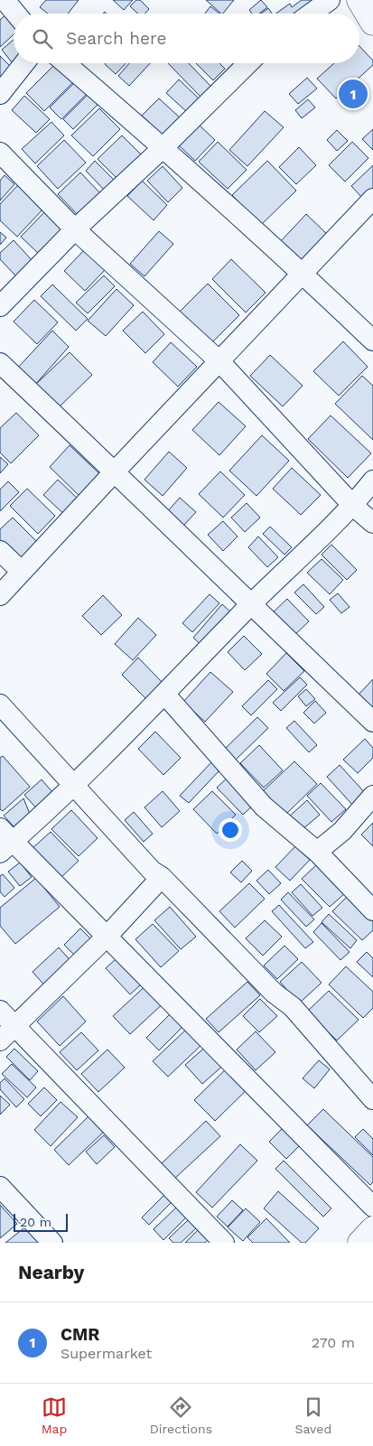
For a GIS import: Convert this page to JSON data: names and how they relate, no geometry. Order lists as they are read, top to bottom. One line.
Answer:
{"scale_bar":"20 m","page":{"search":"Search here","pins":"1","scale":"20 m","heading":"Nearby","list":[{"mark":"1","name":"CMR","note":"Supermarket","value":"270 m"}],"nav":["Map","Directions","Saved"]}}
